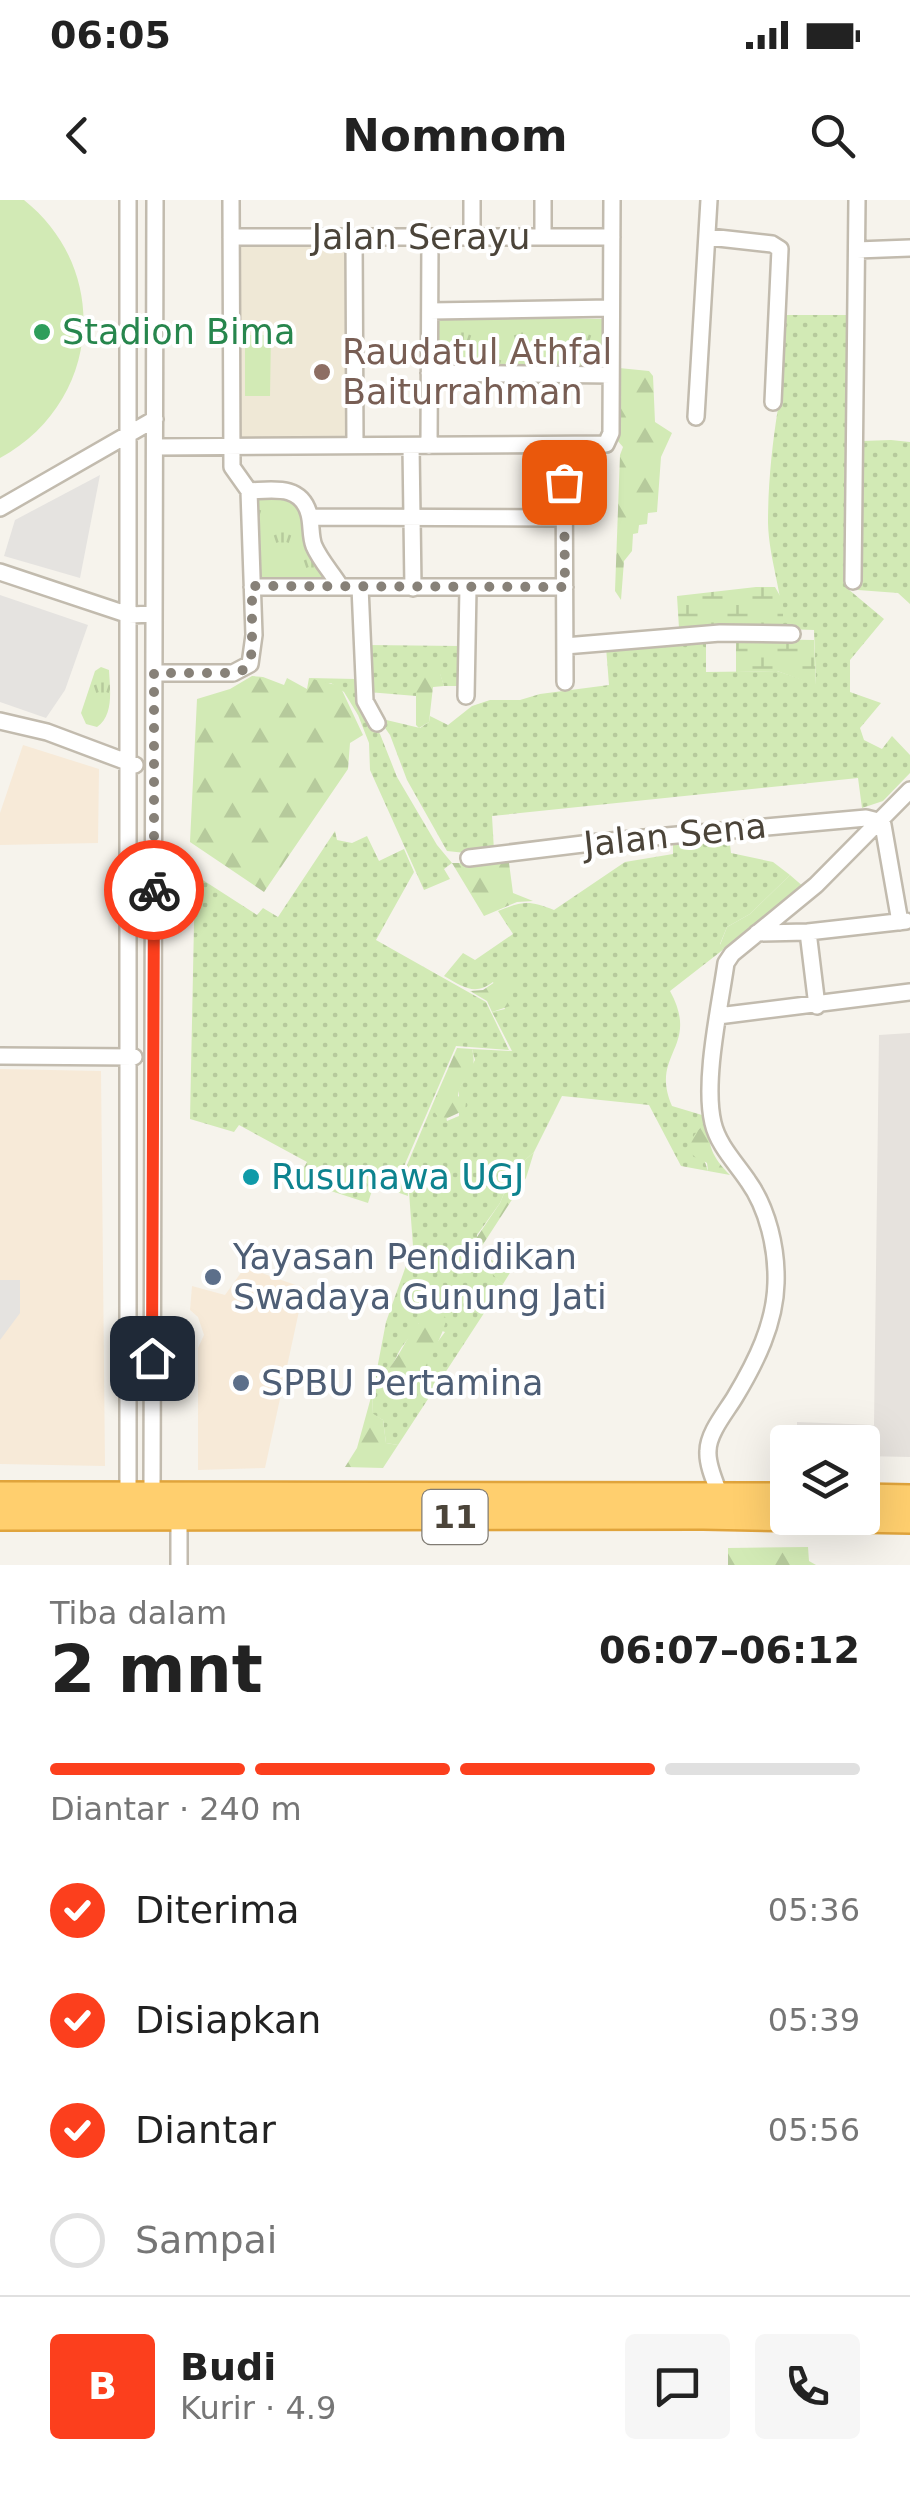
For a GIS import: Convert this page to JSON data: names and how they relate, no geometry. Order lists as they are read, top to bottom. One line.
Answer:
{"streets":{"highway":["11"],"street":["Jalan Serayu","Jalan Sena"]},"places":["Stadion Bima","Raudatul Athfal Baiturrahman","Rusunawa UGJ","Yayasan Pendidikan Swadaya Gunung Jati","SPBU Pertamina"],"page":{"status":"06:05","header":"Nomnom","heading":["2 mnt","Tiba dalam","06:07–06:12"],"panel":["Budi","Kurir · 4.9"],"bar":"Diantar · 240 m","list":[["Diterima","05:36"],["Disiapkan","05:39"],["Diantar","05:56"],"Sampai"],"round":"B"}}
